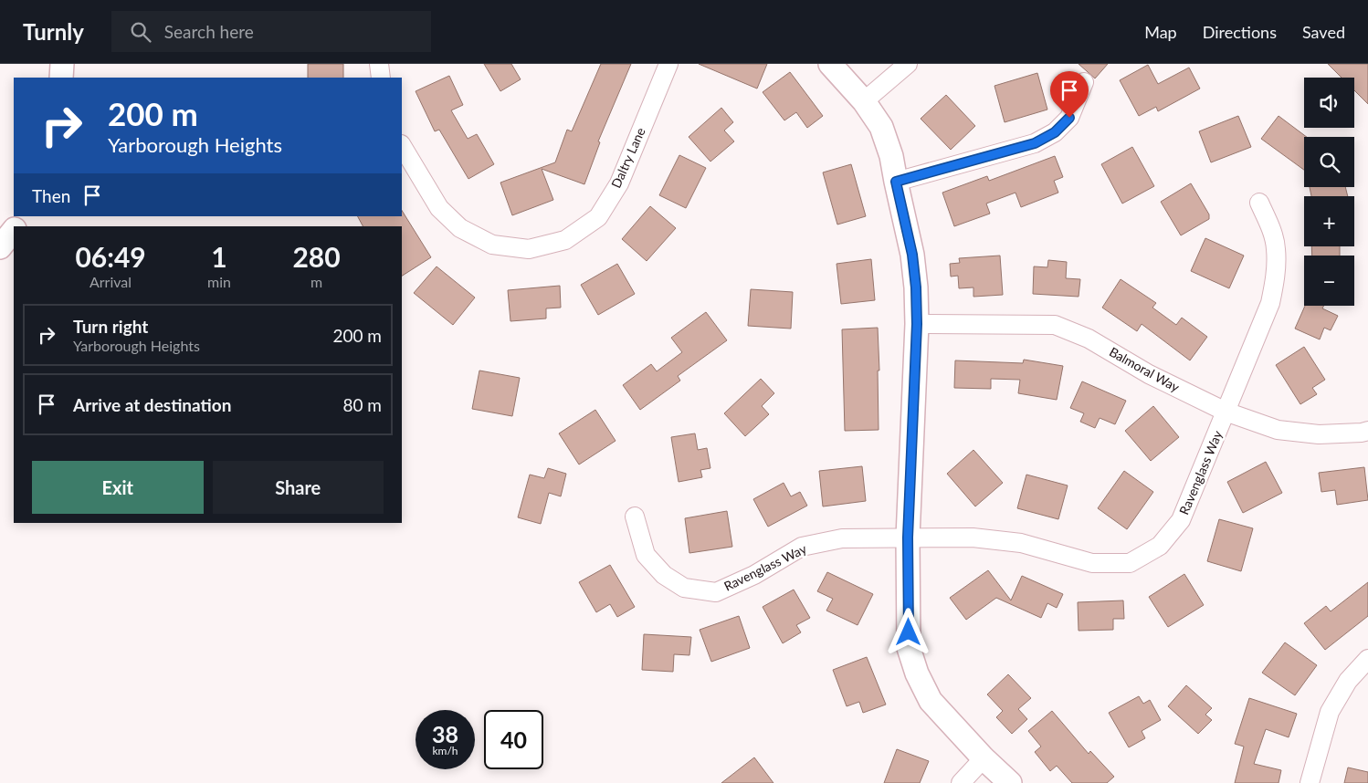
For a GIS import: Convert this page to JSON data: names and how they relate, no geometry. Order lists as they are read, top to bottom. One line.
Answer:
{"streets":{"street":["Daltry Lane","Balmoral Way","Ravenglass Way"]},"crossings":[["Balmoral Way","Ravenglass Way"]],"page":{"header":"Turnly","search":"Search here","nav":["Map","Directions","Saved"],"map_buttons":["+","−"],"turn":["200 m","Yarborough Heights"],"then":"Then","eta":["06:49","Arrival","1","min","280","m"],"list":[{"name":"Turn right","note":"Yarborough Heights","value":"200 m"},{"name":"Arrive at destination","value":"80 m"}],"buttons":["Exit","Share"],"speed":"38 km/h","limit":"40"}}
